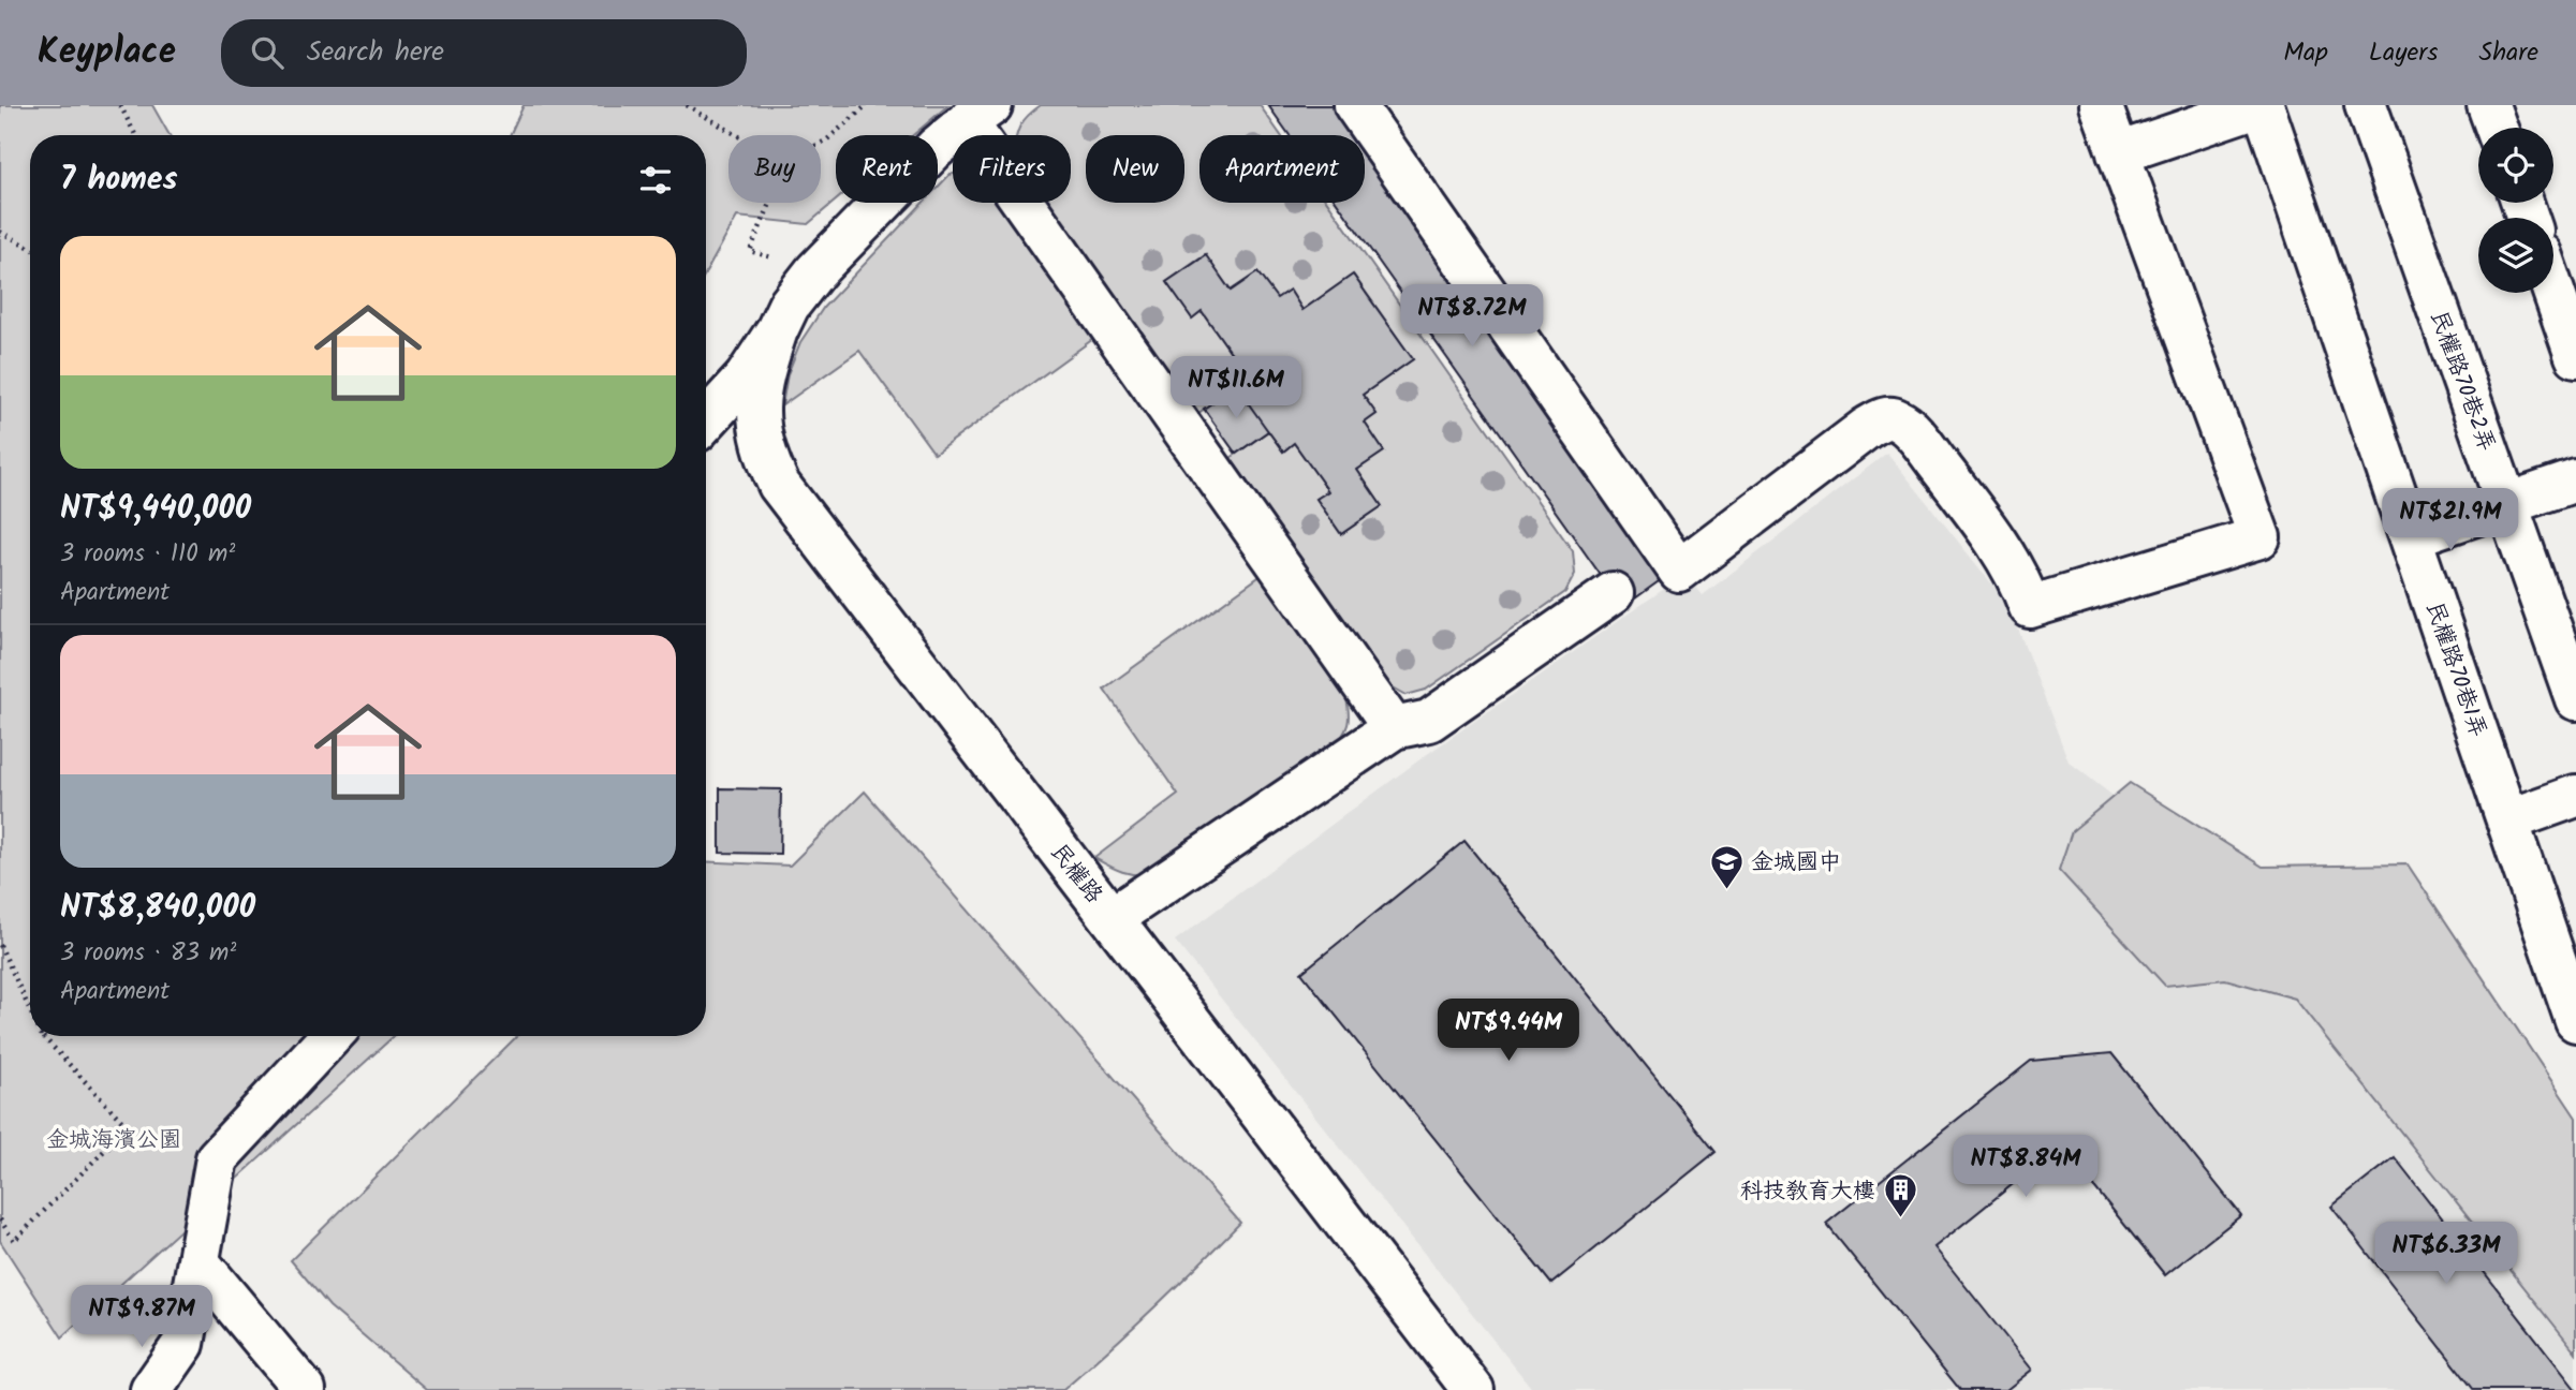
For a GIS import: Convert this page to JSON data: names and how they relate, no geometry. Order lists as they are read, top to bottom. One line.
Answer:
{"streets":{"street":["民權路70巷2弄","民權路70巷1弄","民權路"]},"parks":["金城海濱公園"],"places":{"school or university":["金城國中"],"building":["科技教育大樓"]},"page":{"header":"Keyplace","search":"Search here","nav":["Map","Layers","Share"],"chip":["Buy","Rent","Filters","New","Apartment"],"heading":"7 homes","list":[{"name":"NT$9,440,000","note":"3 rooms · 110 m² · Apartment"},{"name":"NT$8,840,000","note":"3 rooms · 83 m² · Apartment"}],"price":["NT$8.72M","NT$11.6M","NT$21.9M","NT$9.44M","NT$8.84M","NT$6.33M","NT$9.87M"]}}
